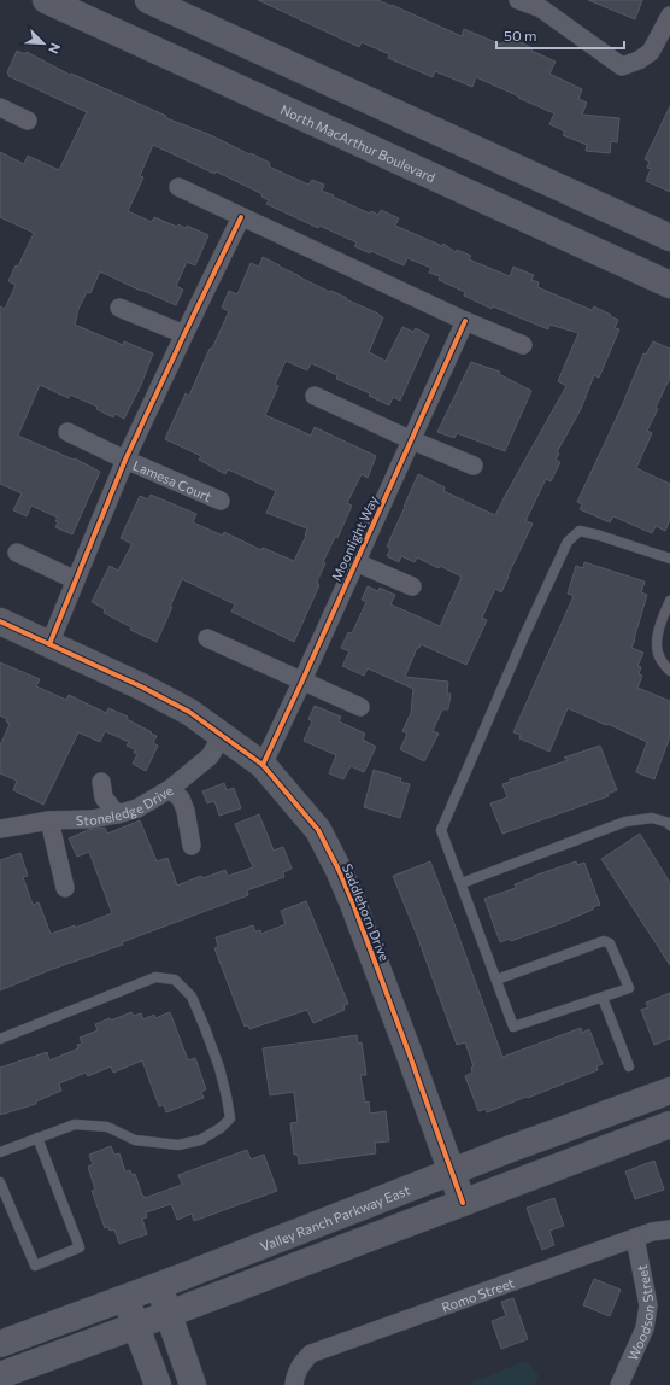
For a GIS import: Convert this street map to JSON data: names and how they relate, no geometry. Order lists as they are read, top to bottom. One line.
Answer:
{"streets":{"main road":["North MacArthur Boulevard","Saddlehorn Drive","Valley Ranch Parkway East"],"street":["Lamesa Court","Moonlight Way","Stoneledge Drive","Romo Street","Woodson Street"]},"crossings":[["Moonlight Way","Saddlehorn Drive"],["Stoneledge Drive","Saddlehorn Drive"],["Saddlehorn Drive","Valley Ranch Parkway East"],["Romo Street","Woodson Street"]],"scale_bar":"50 m","north":"bottom right"}
